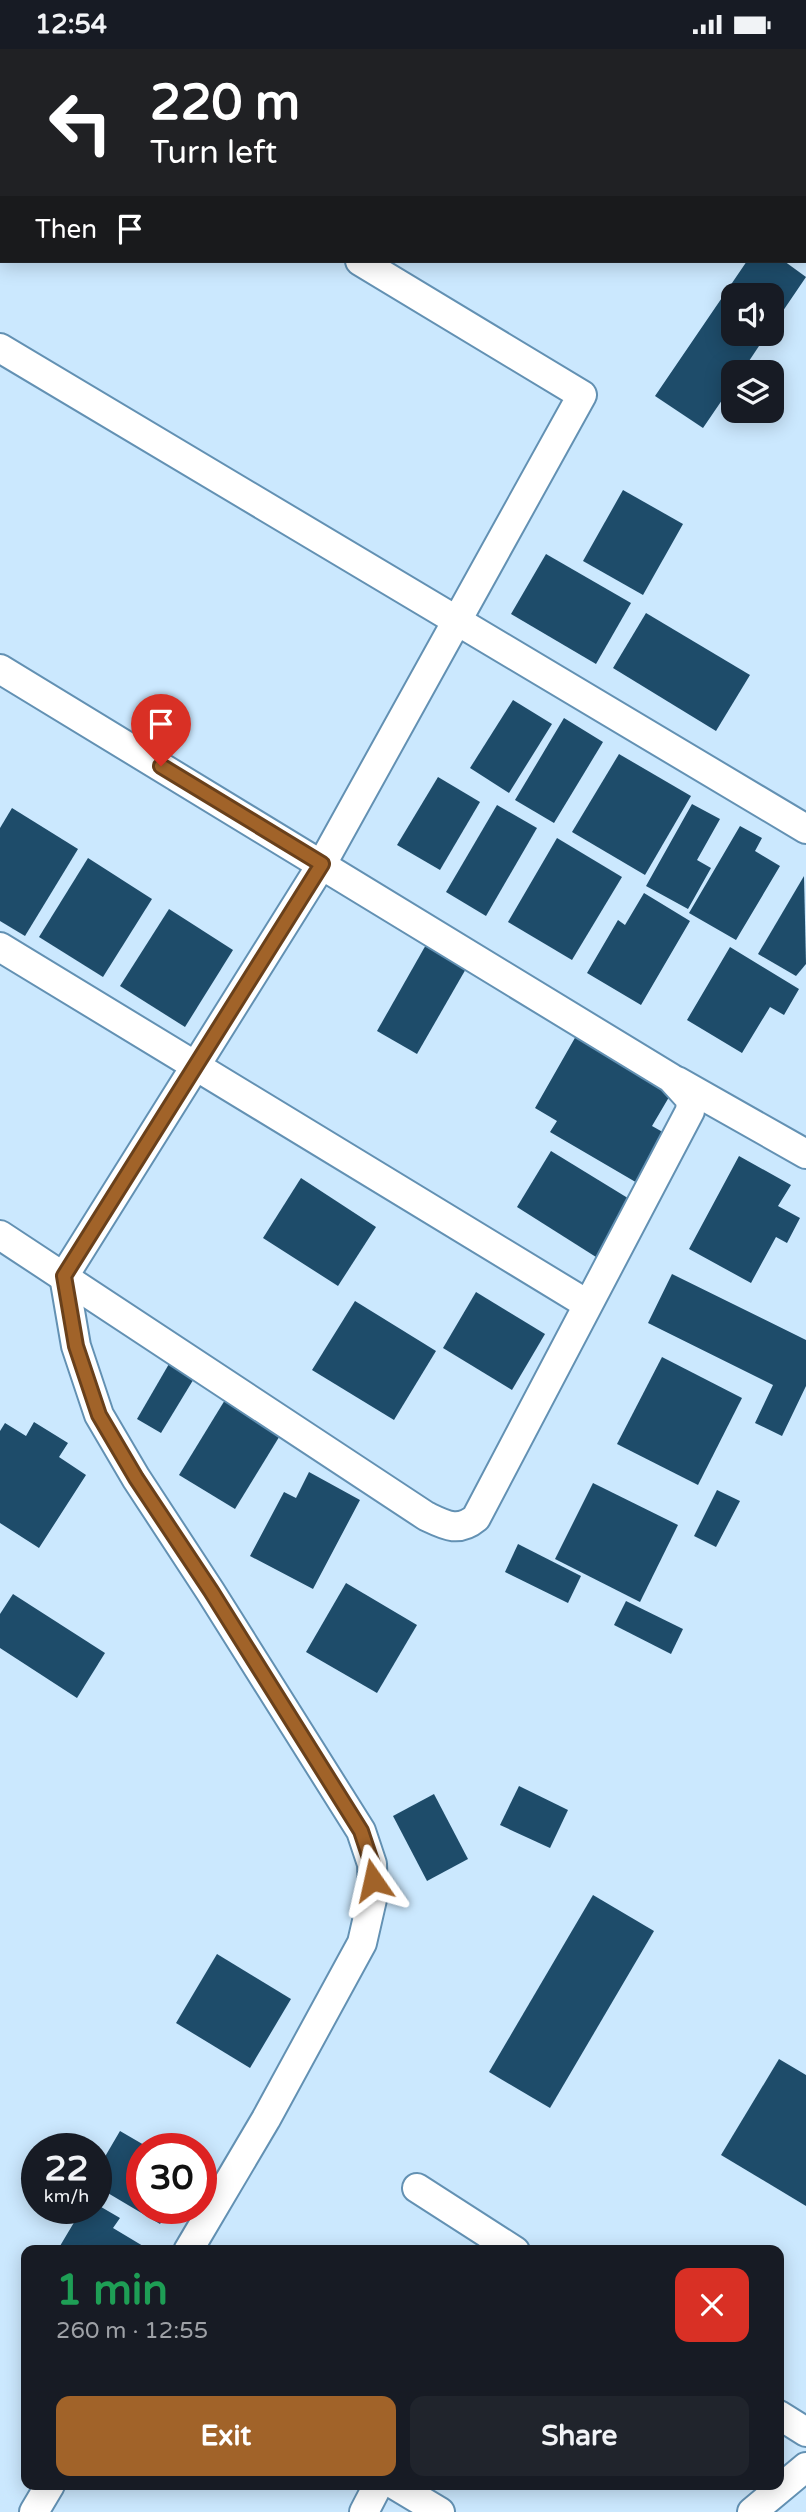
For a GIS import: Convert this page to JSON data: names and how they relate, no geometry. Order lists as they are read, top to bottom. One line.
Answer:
{"page":{"status":"12:54","turn":["220 m","Turn left"],"then":"Then","speed":"22 km/h","limit":"30","heading":["1 min","260 m · 12:55"],"buttons":["Exit","Share"]}}
